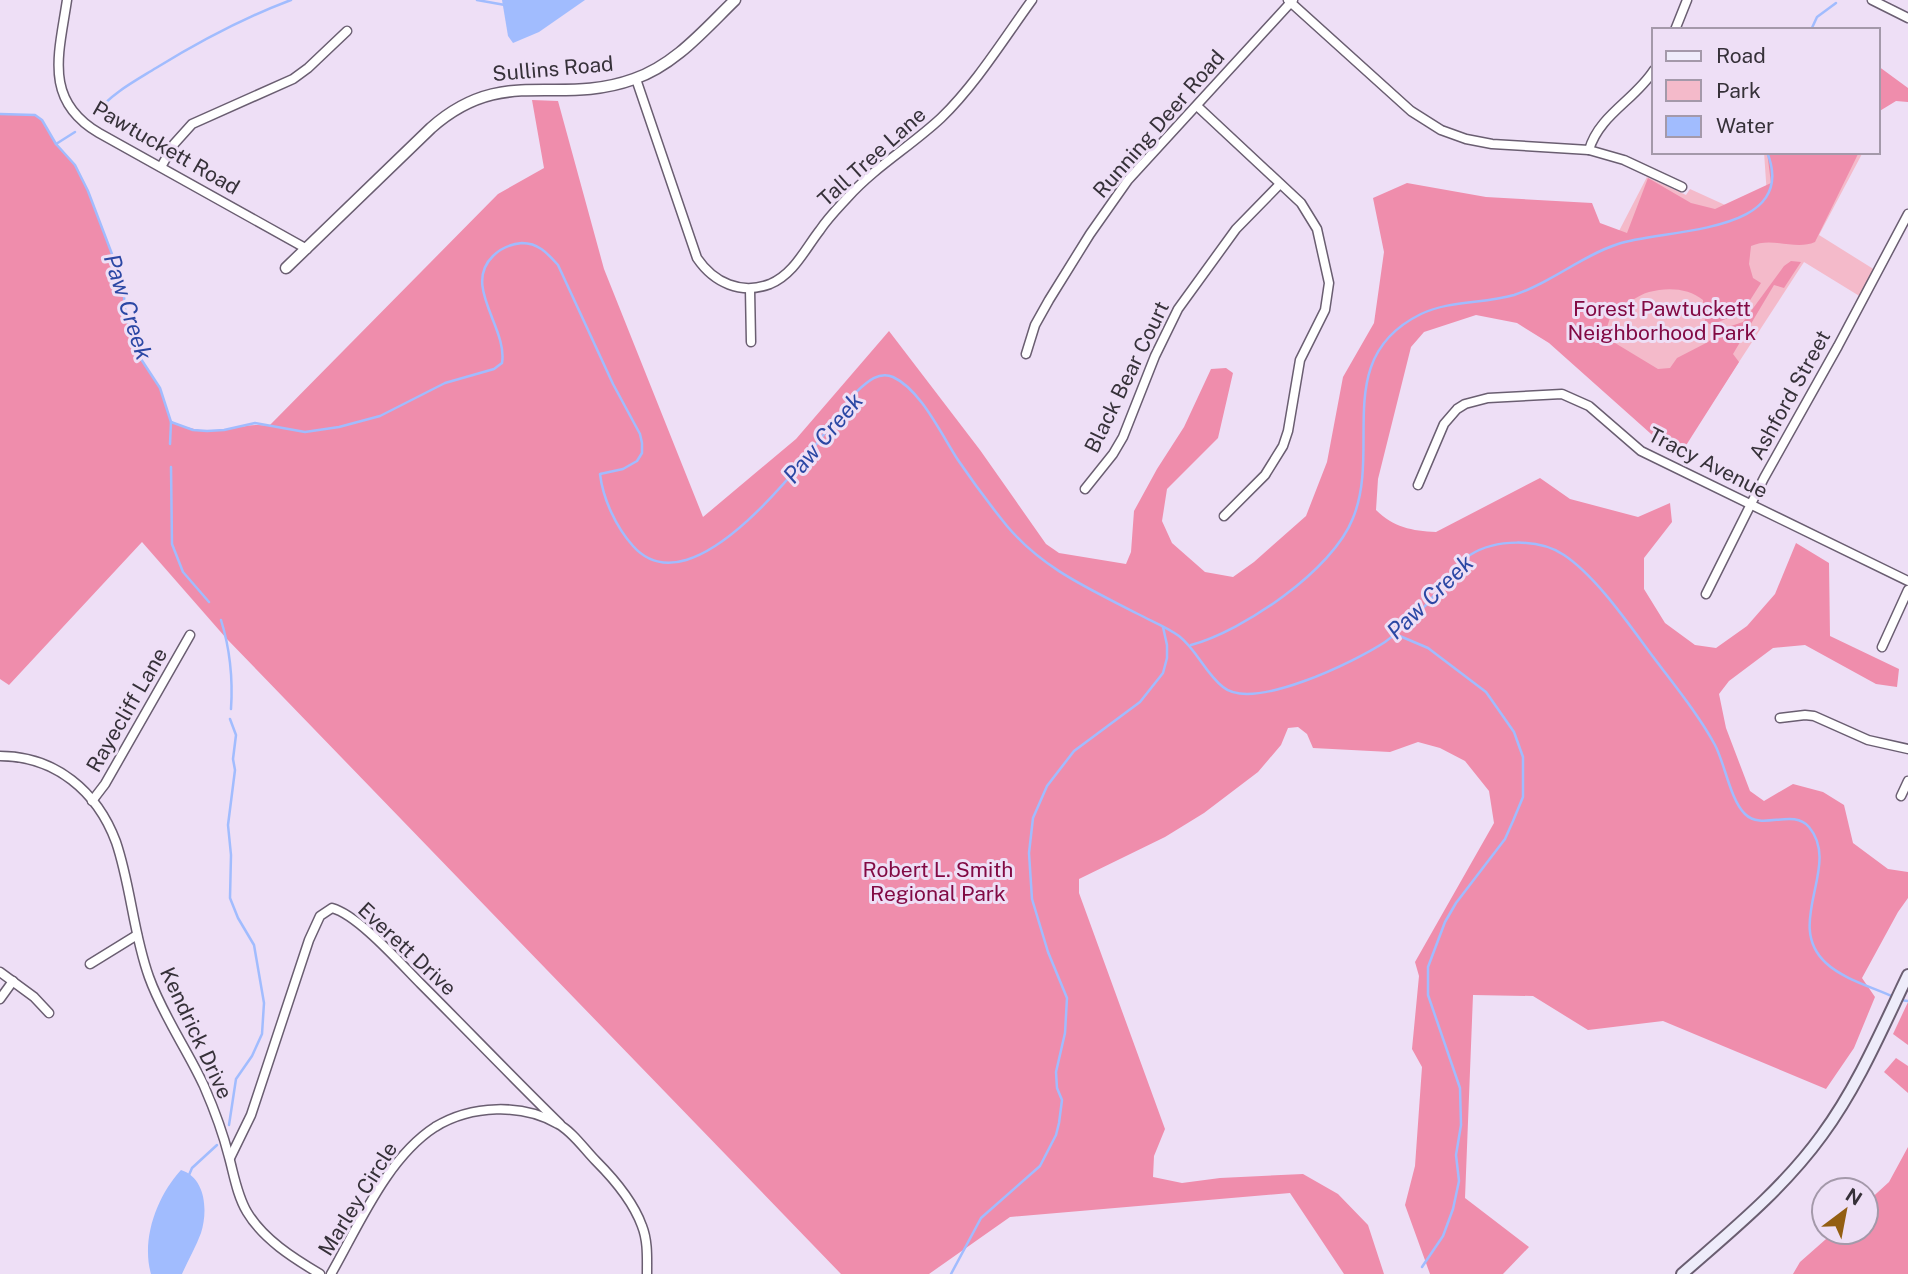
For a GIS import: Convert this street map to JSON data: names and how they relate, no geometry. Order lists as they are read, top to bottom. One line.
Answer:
{"streets":{"street":["Sullins Road","Running Deer Road","Pawtuckett Road","Tall Tree Lane","Black Bear Court","Ashford Street","Tracy Avenue","Rayecliff Lane","Everett Drive","Kendrick Drive","Marley Circle"]},"crossings":[["Sullins Road","Pawtuckett Road"],["Ashford Street","Tracy Avenue"],["Rayecliff Lane","Kendrick Drive"],["Everett Drive","Kendrick Drive"],["Everett Drive","Marley Circle"]],"water":["Paw Creek"],"parks":["Forest Pawtuckett Neighborhood Park","Robert L. Smith Regional Park"],"legend":["Road","Park","Water"],"north":"top right"}
